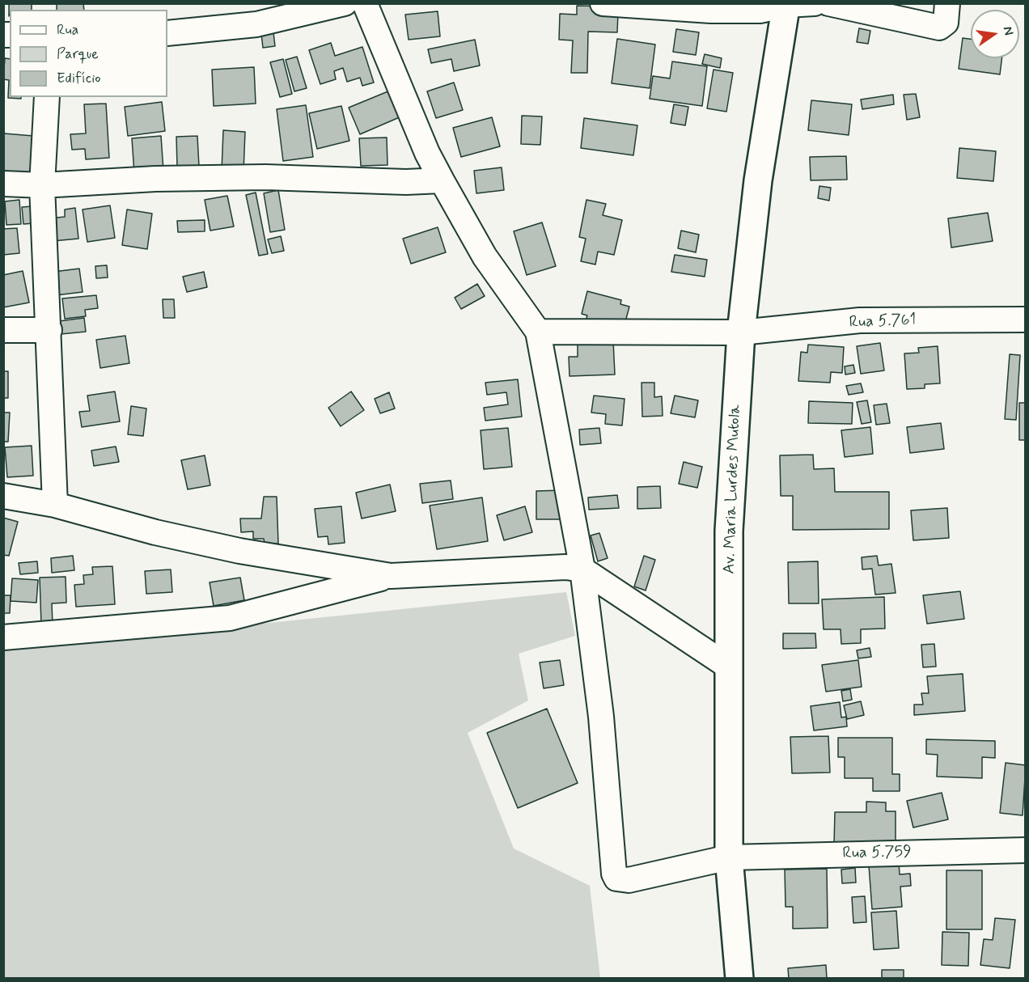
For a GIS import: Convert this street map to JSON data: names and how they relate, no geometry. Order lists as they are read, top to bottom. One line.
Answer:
{"streets":{"main road":["Av. Maria Lurdes Mutola"],"street":["Rua 5.761","Rua 5.759"]},"crossings":[["Rua 5.761","Av. Maria Lurdes Mutola"],["Av. Maria Lurdes Mutola","Rua 5.759"]],"legend":["Rua","Parque","Edifício"],"north":"right"}
